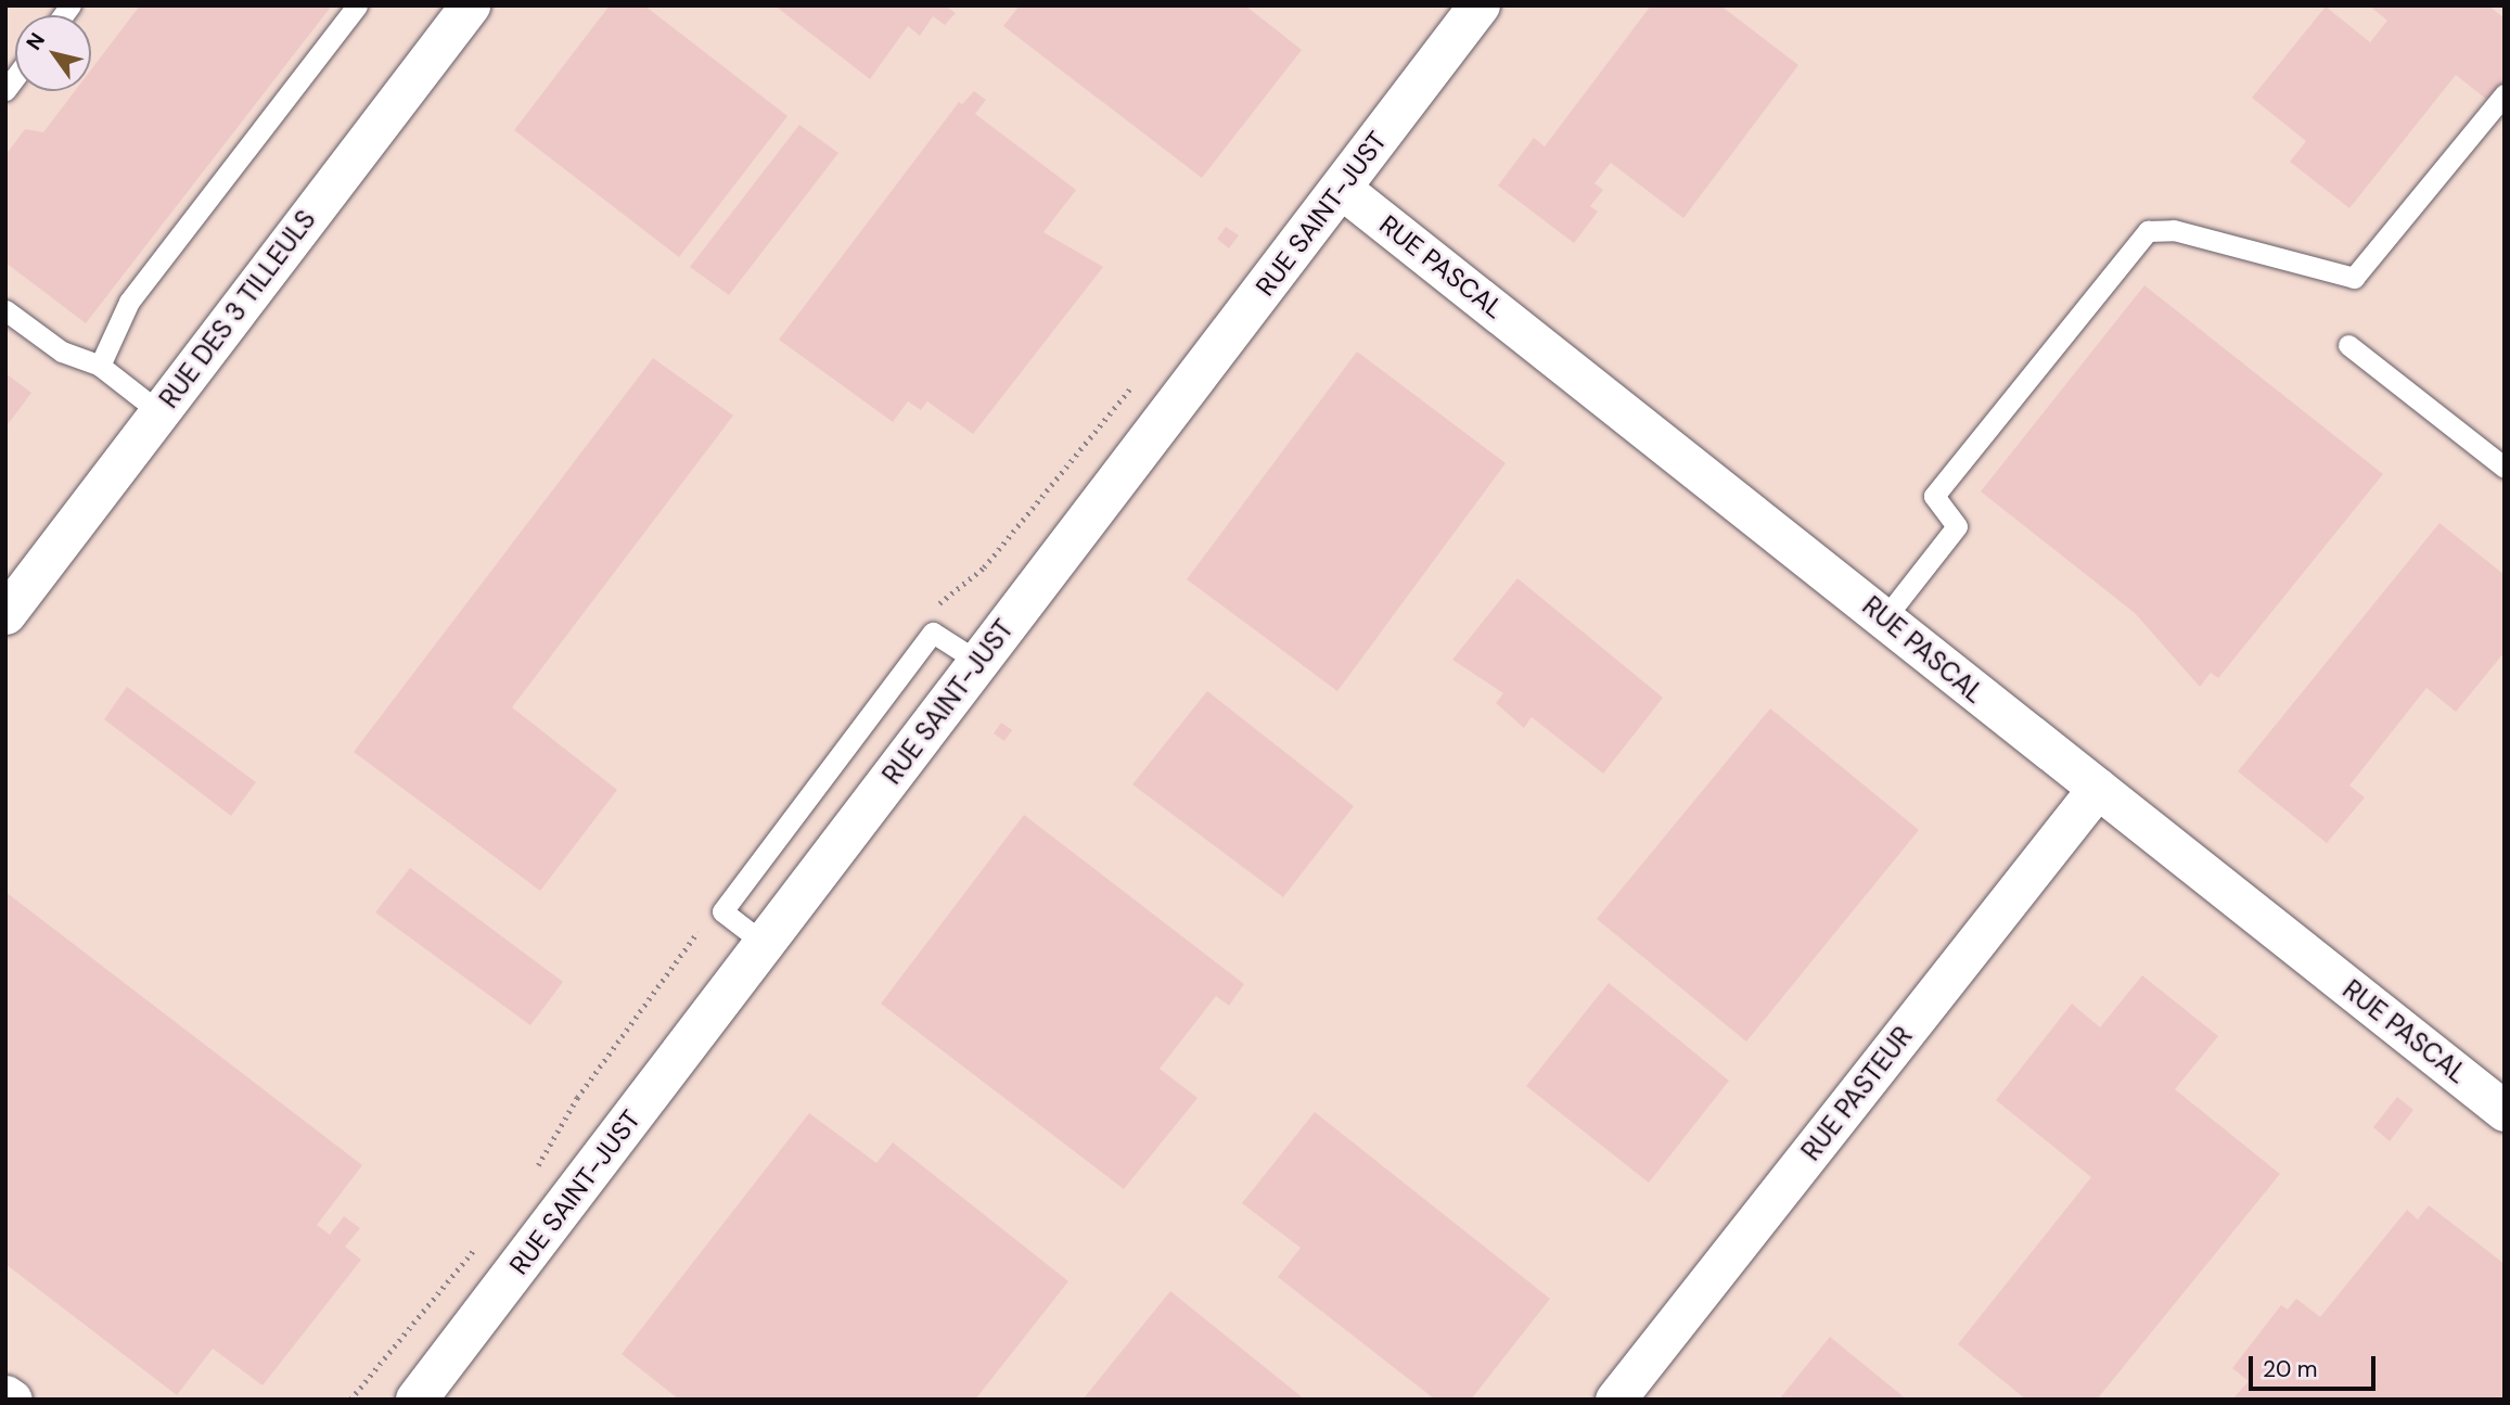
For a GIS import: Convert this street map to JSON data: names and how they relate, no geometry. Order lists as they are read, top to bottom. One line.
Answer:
{"streets":{"street":["RUE SAINT-JUST","RUE PASCAL","RUE DES 3 TILLEULS","RUE PASTEUR"]},"crossings":[["RUE SAINT-JUST","RUE PASCAL"],["RUE PASCAL","RUE PASTEUR"]],"scale_bar":"20 m","north":"top left"}
